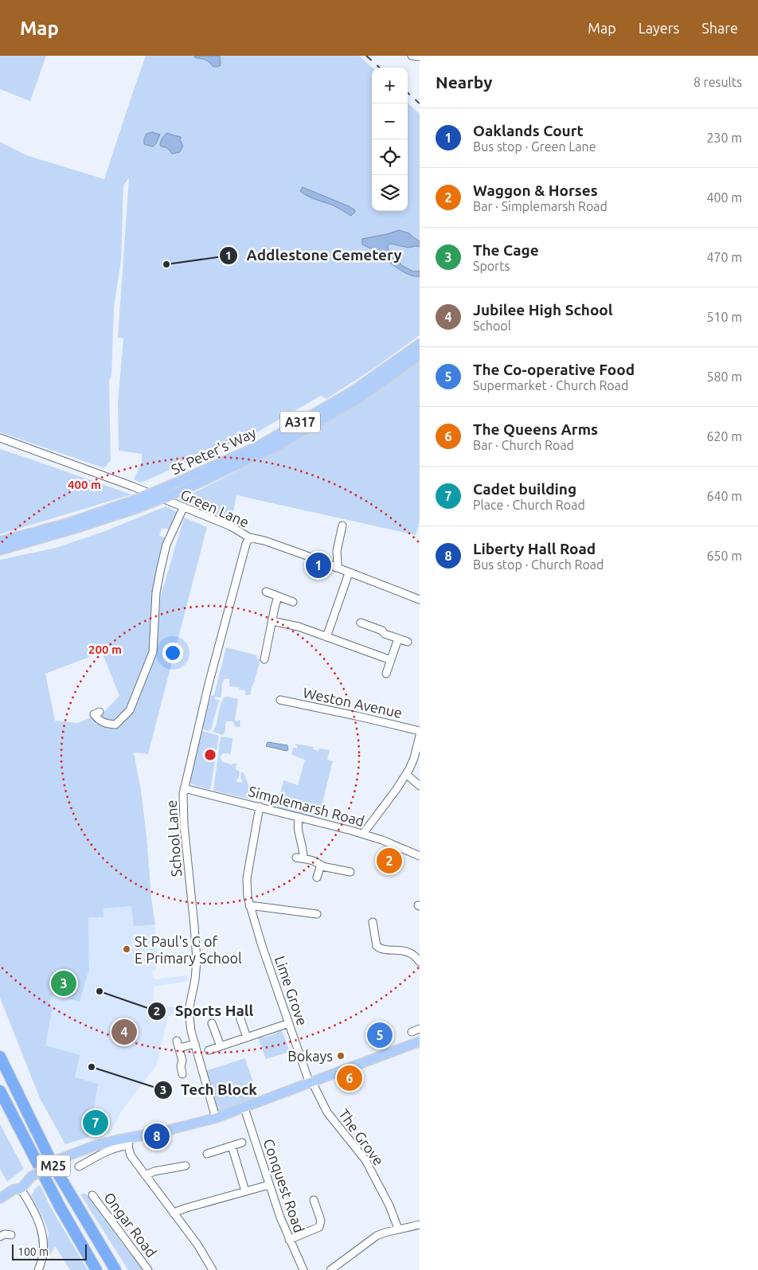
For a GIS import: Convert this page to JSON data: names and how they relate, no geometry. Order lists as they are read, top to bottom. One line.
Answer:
{"streets":{"highway":["M25"],"main road":["A317","St Peter's Way"],"street":["Green Lane","Weston Avenue","Simplemarsh Road","School Lane","Lime Grove","The Grove","Conquest Road","Ongar Road"]},"crossings":[["Green Lane","School Lane"],["Simplemarsh Road","School Lane"],["Simplemarsh Road","Lime Grove"],["Lime Grove","The Grove"]],"places":["Addlestone Cemetery","St Paul's C of E Primary School","Sports Hall","Bokays","Tech Block"],"scale_bar":"100 m","page":{"header":"Map","nav":["Map","Layers","Share"],"heading":["Nearby","8 results"],"map_buttons":["+","−"],"list":[{"mark":"1","name":"Oaklands Court","note":"Bus stop · Green Lane","value":"230 m"},{"mark":"2","name":"Waggon & Horses","note":"Bar · Simplemarsh Road","value":"400 m"},{"mark":"3","name":"The Cage","note":"Sports","value":"470 m"},{"mark":"4","name":"Jubilee High School","note":"School","value":"510 m"},{"mark":"5","name":"The Co-operative Food","note":"Supermarket · Church Road","value":"580 m"},{"mark":"6","name":"The Queens Arms","note":"Bar · Church Road","value":"620 m"},{"mark":"7","name":"Cadet building","note":"Place · Church Road","value":"640 m"},{"mark":"8","name":"Liberty Hall Road","note":"Bus stop · Church Road","value":"650 m"}],"pins":["1","2","3","4","5","6","7","8"],"scale":"100 m"},"rings":["400 m","200 m"]}
